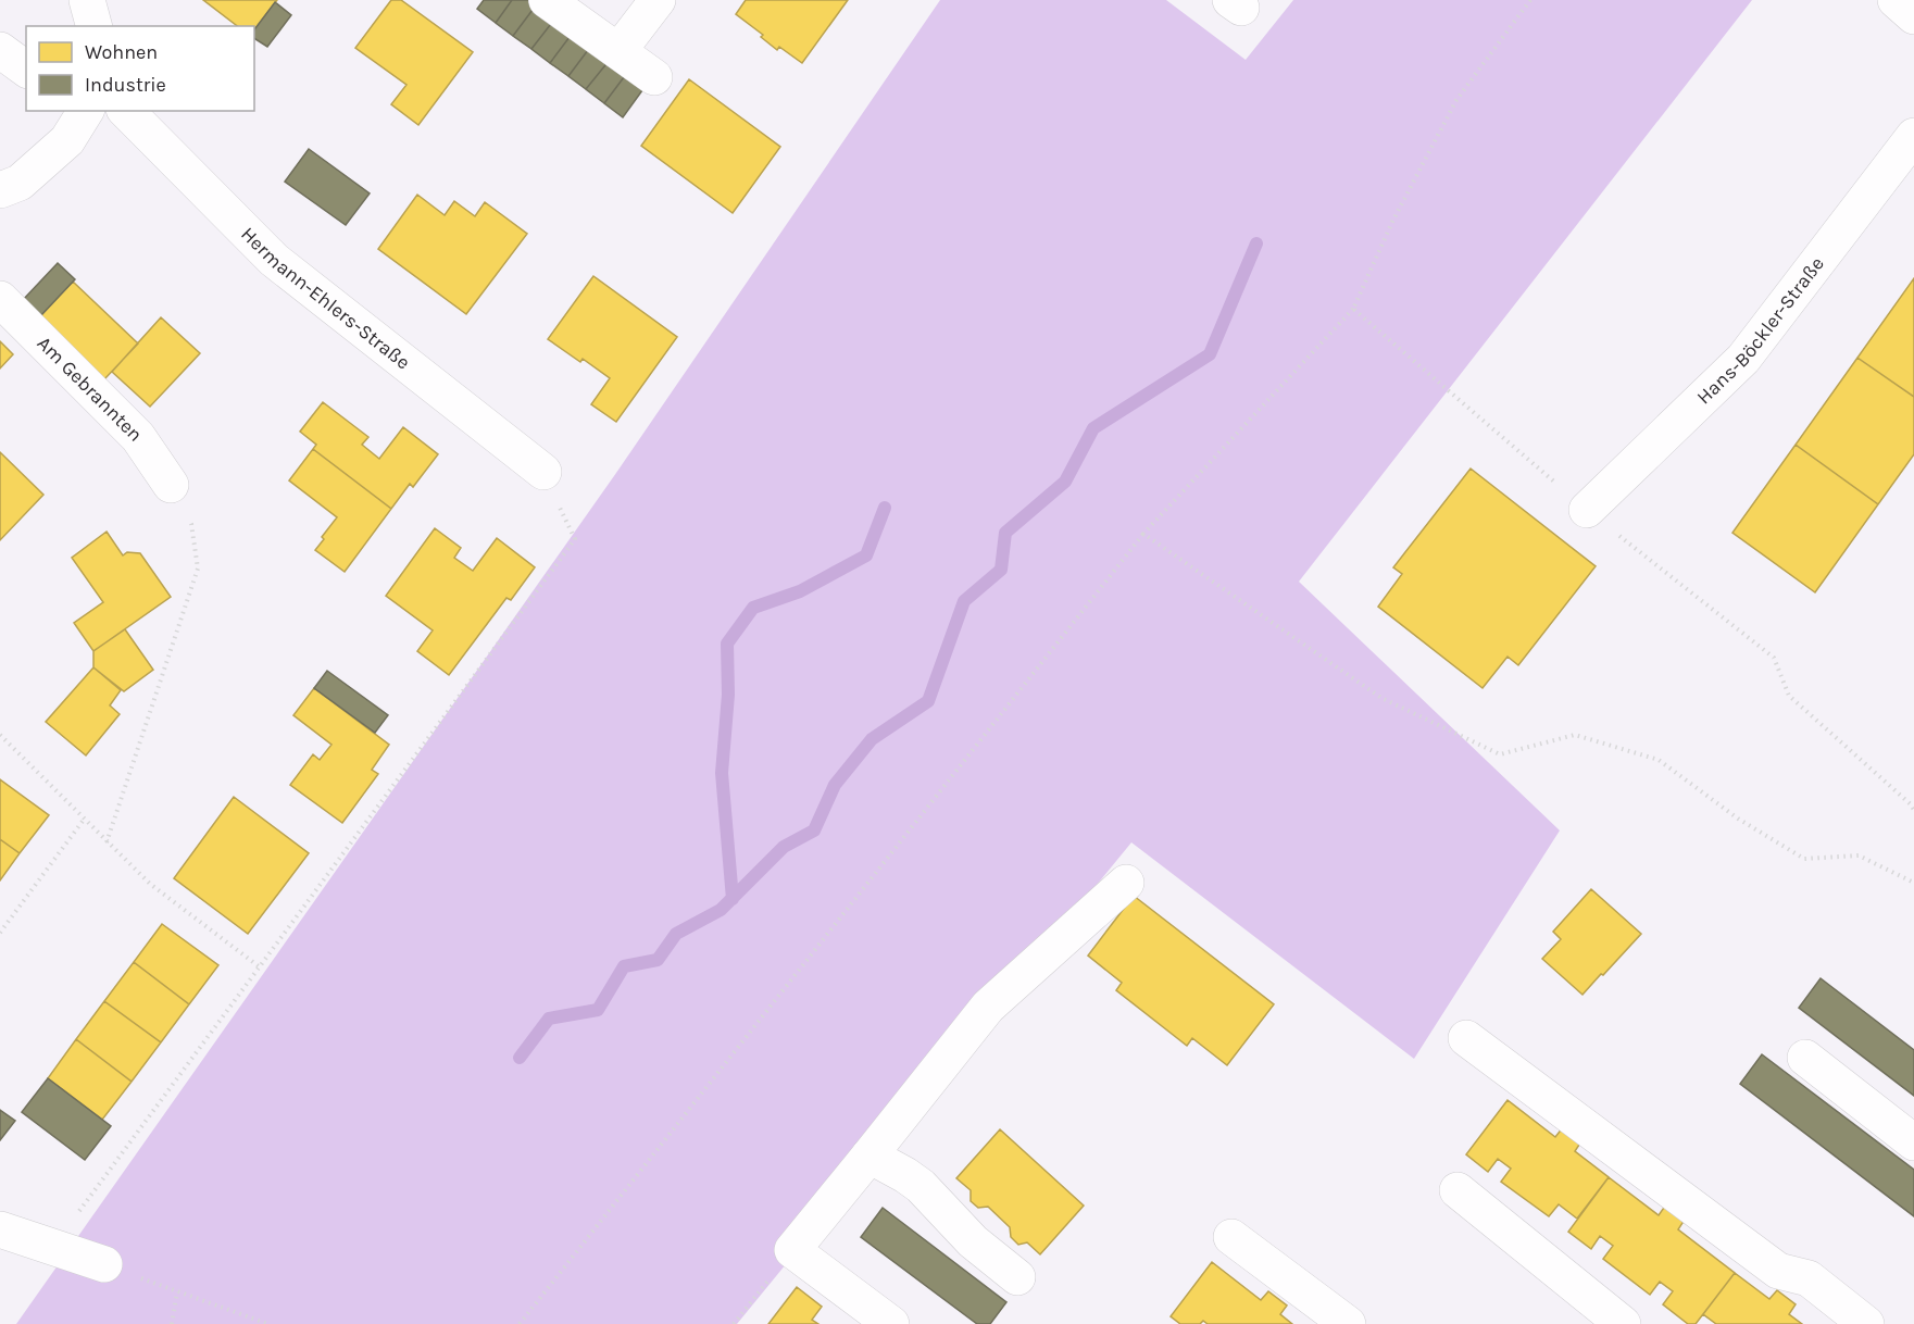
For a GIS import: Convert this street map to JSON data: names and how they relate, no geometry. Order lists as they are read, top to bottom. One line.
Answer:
{"streets":{"street":["Hermann-Ehlers-Straße","Hans-Böckler-Straße","Am Gebrannten"]},"legend":["Wohnen","Industrie"]}
